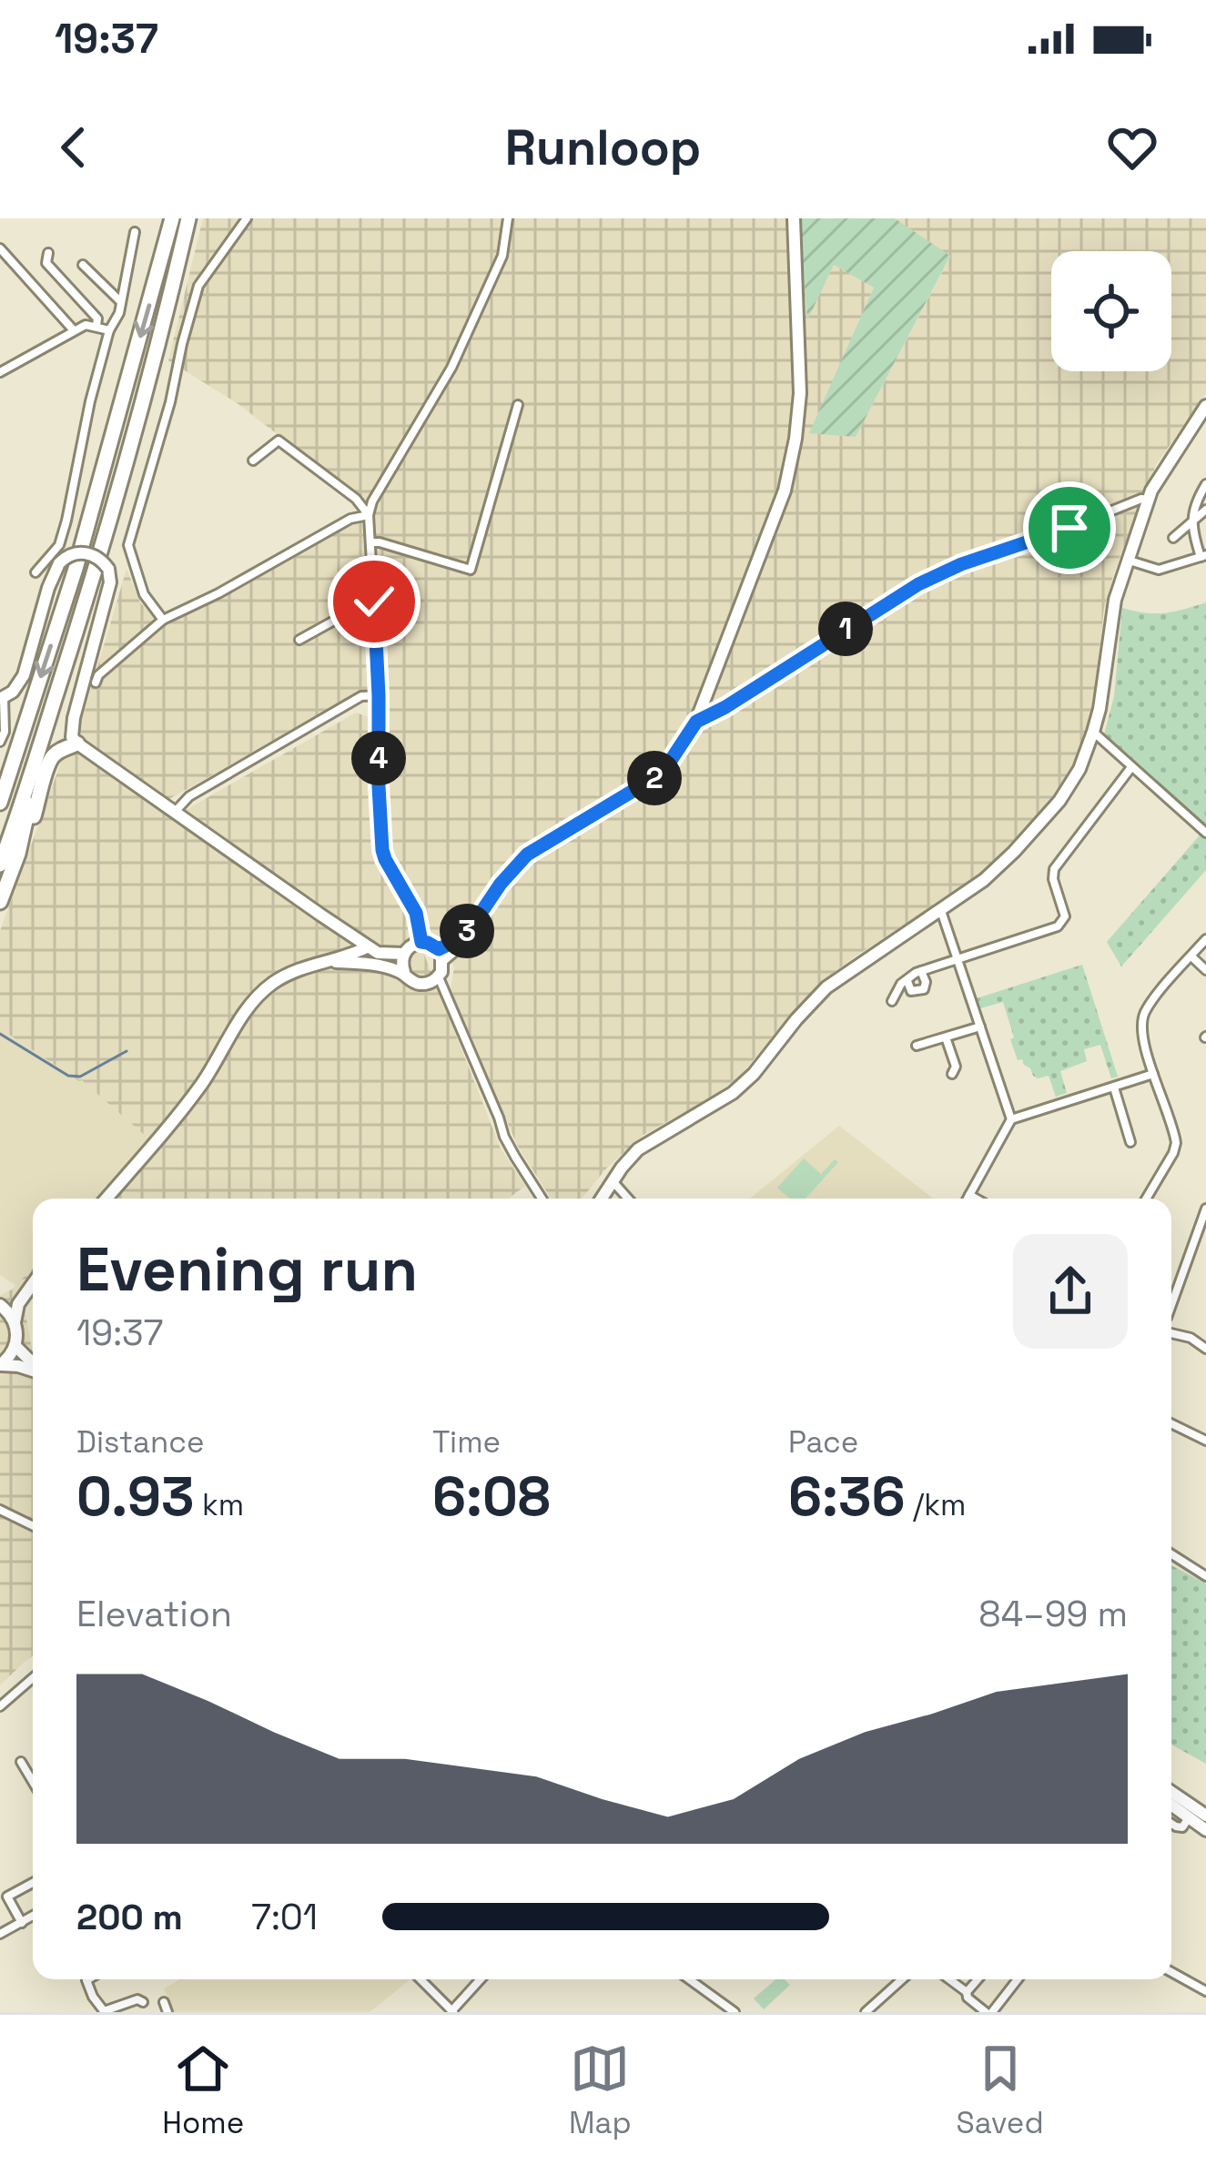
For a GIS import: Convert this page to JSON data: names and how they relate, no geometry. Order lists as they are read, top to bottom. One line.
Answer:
{"page":{"status":"19:37","header":"Runloop","pins":["1","4","2","3"],"heading":["Evening run","19:37"],"stats":[["Distance","0.93 km"],["Time","6:08"],["Pace","6:36 /km"]],"chart":["Elevation","84–99 m"],"list":[{"name":"200 m","note":"7:01"}],"tabs":["Home","Map","Saved"]}}
